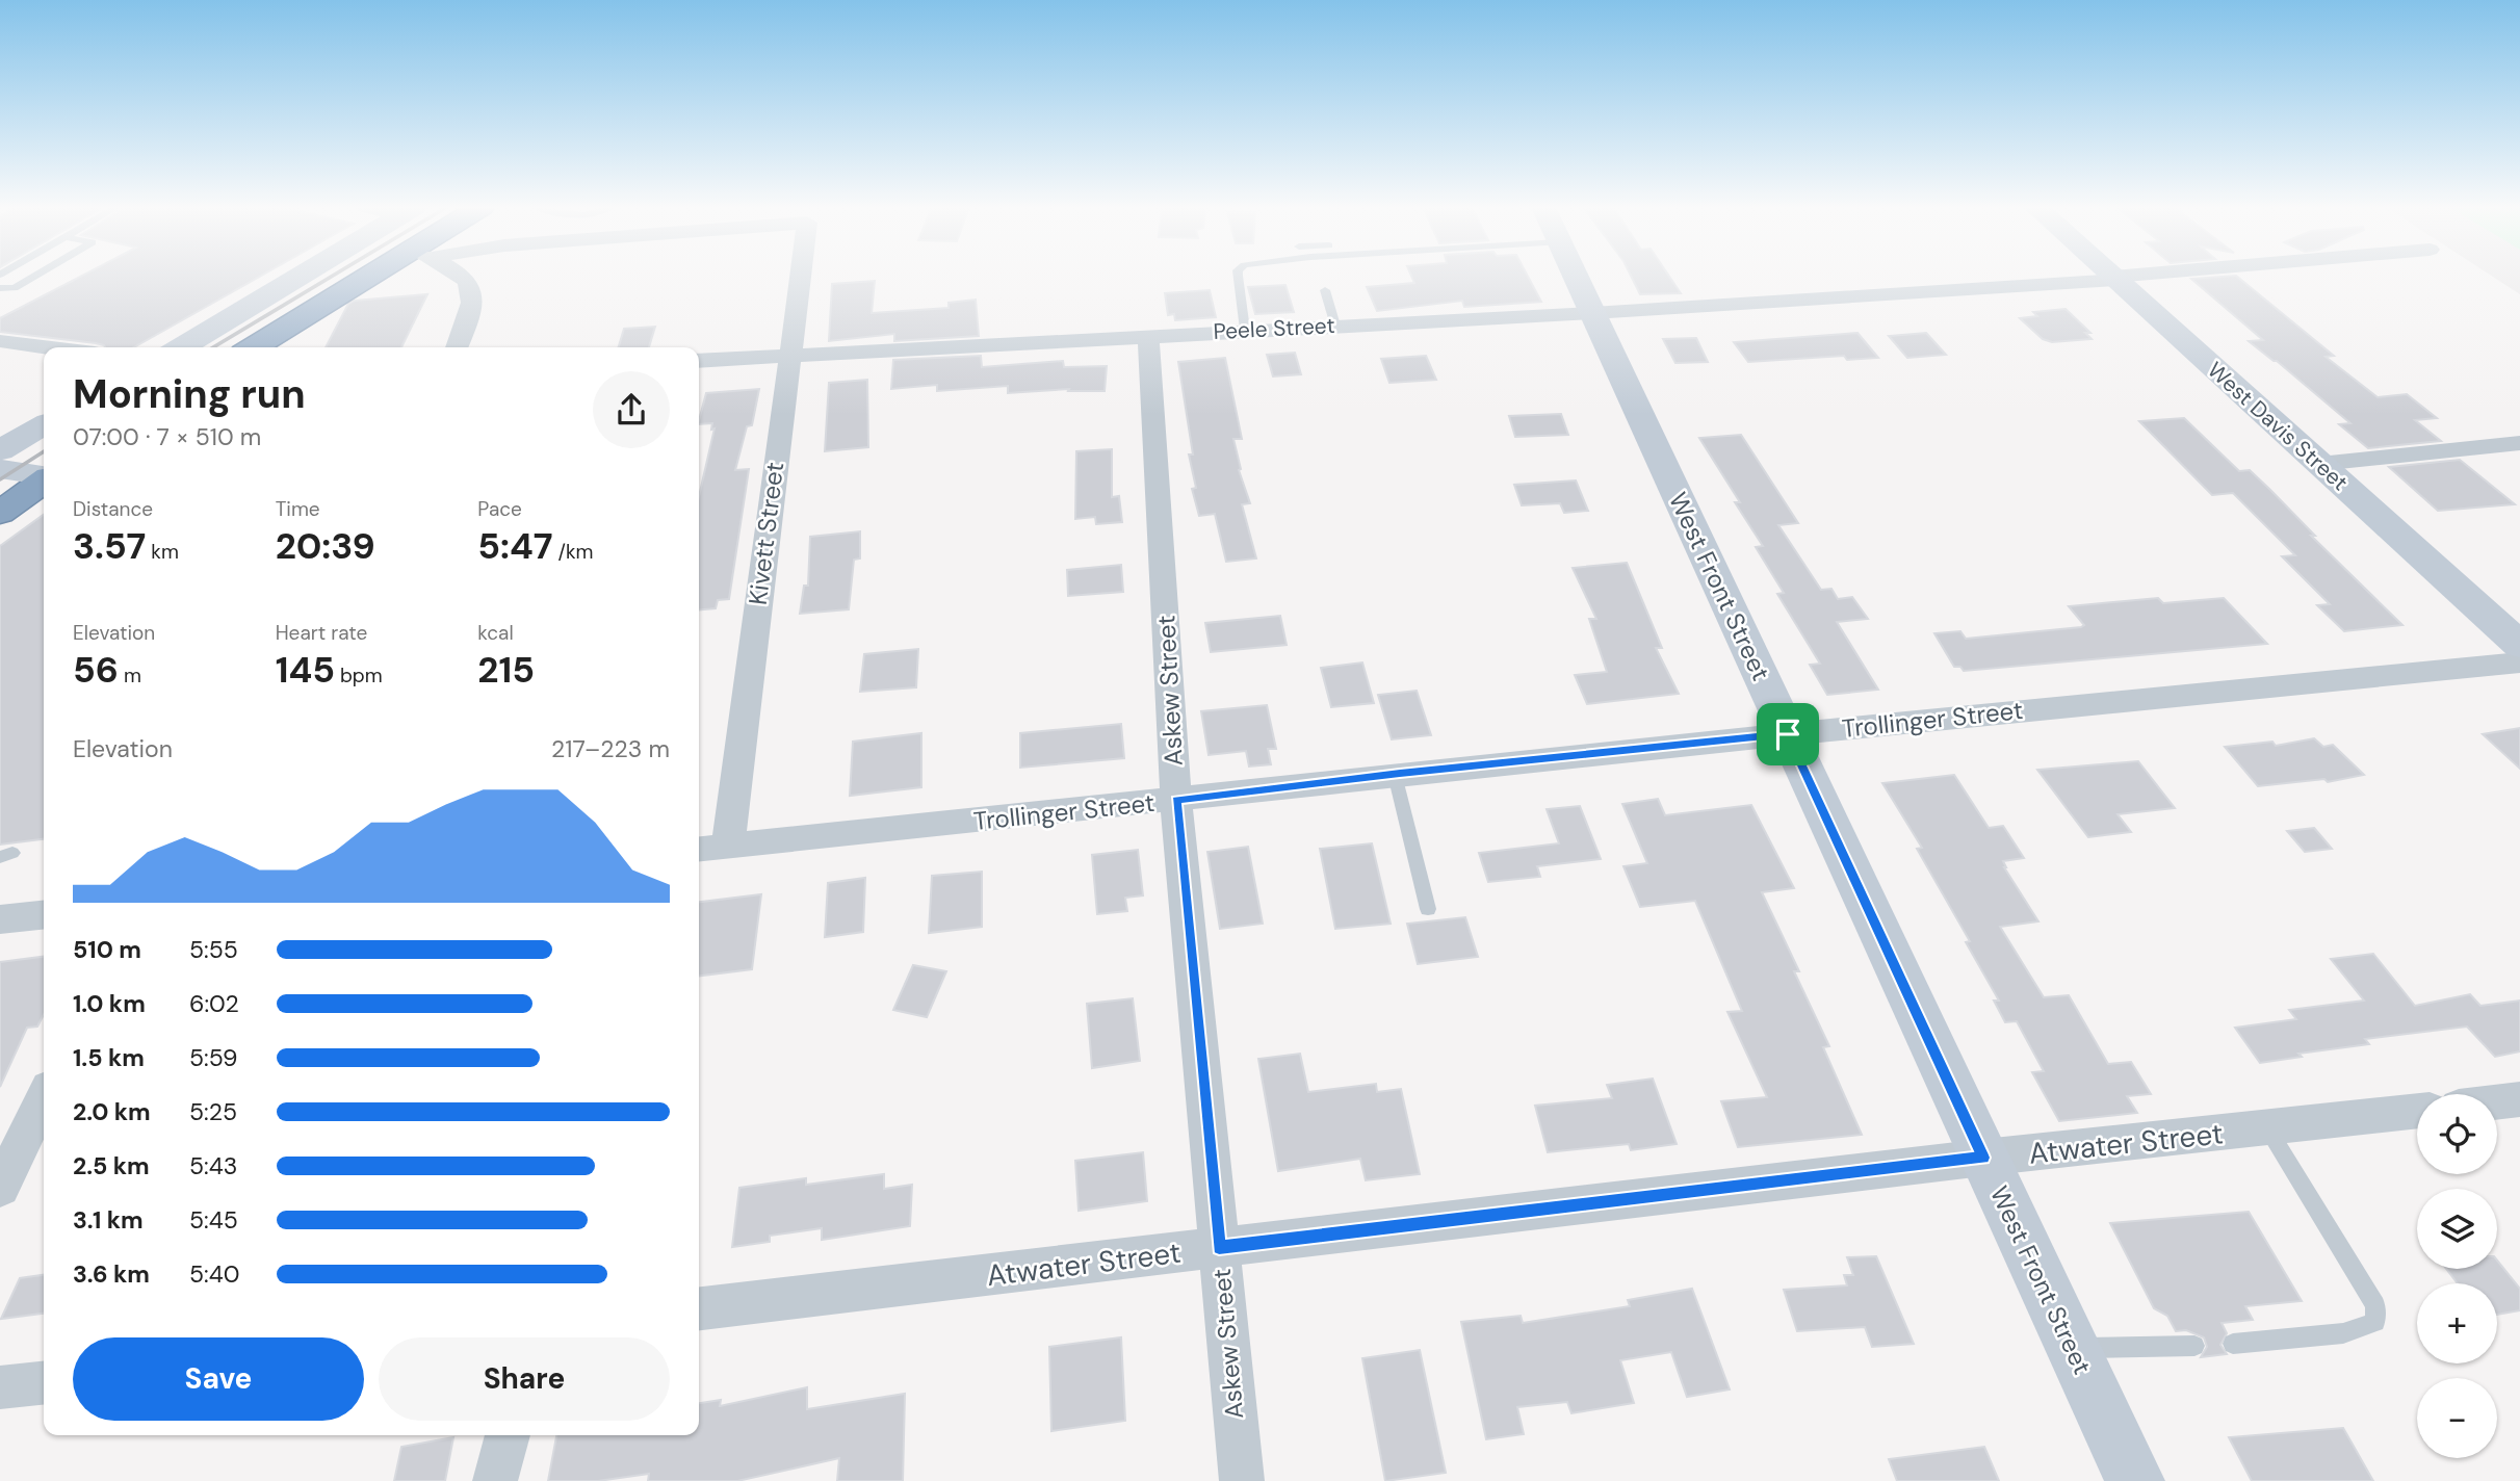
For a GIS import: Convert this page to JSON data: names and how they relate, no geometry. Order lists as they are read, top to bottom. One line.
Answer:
{"streets":{"street":["Peele Street","West Davis Street","Kivett Street","West Front Street","Askew Street","Trollinger Street","Atwater Street"]},"crossings":[["Peele Street","West Davis Street"],["Peele Street","Kivett Street"],["Peele Street","West Front Street"],["Peele Street","Askew Street"],["Kivett Street","Trollinger Street"],["West Front Street","Trollinger Street"],["West Front Street","Atwater Street"],["Askew Street","Trollinger Street"],["Askew Street","Atwater Street"]],"page":{"heading":["Morning run","07:00 · 7 × 510 m"],"stats":[["Distance","3.57 km"],["Time","20:39"],["Pace","5:47 /km"],["Elevation","56 m"],["Heart rate","145 bpm"],["kcal","215"]],"chart":["Elevation","217–223 m"],"list":[{"name":"510 m","note":"5:55"},{"name":"1.0 km","note":"6:02"},{"name":"1.5 km","note":"5:59"},{"name":"2.0 km","note":"5:25"},{"name":"2.5 km","note":"5:43"},{"name":"3.1 km","note":"5:45"},{"name":"3.6 km","note":"5:40"}],"map_buttons":["+","−"],"buttons":["Save","Share"]}}
